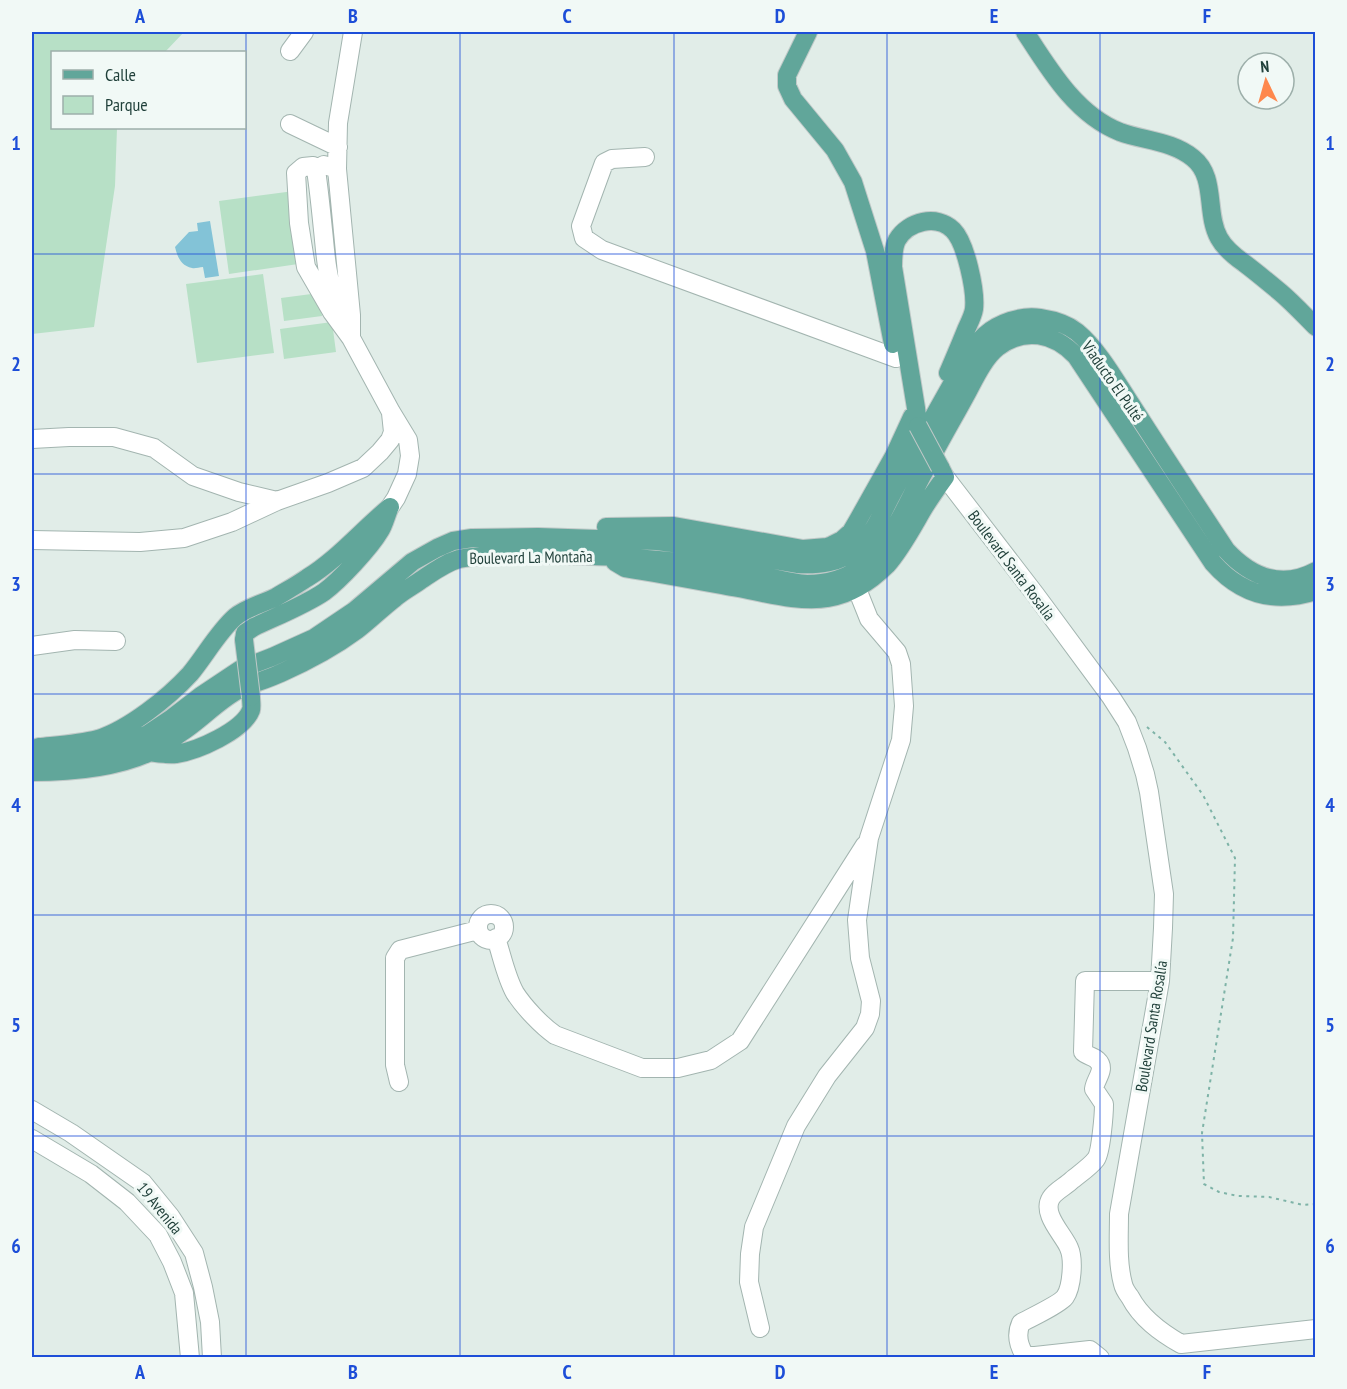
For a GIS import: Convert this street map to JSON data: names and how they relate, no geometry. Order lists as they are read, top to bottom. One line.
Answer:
{"streets":{"main road":["Viaducto El Pulté","Boulevard La Montaña"],"street":["Boulevard Santa Rosalía","19 Avenida"]},"crossings":[["Viaducto El Pulté","Boulevard La Montaña"],["Viaducto El Pulté","Boulevard Santa Rosalía"],["Boulevard La Montaña","Boulevard Santa Rosalía"]],"legend":["Calle","Parque"],"north":"top","grid":{"columns":["A","B","C","D","E","F"],"rows":["1","2","3","4","5","6"]}}
